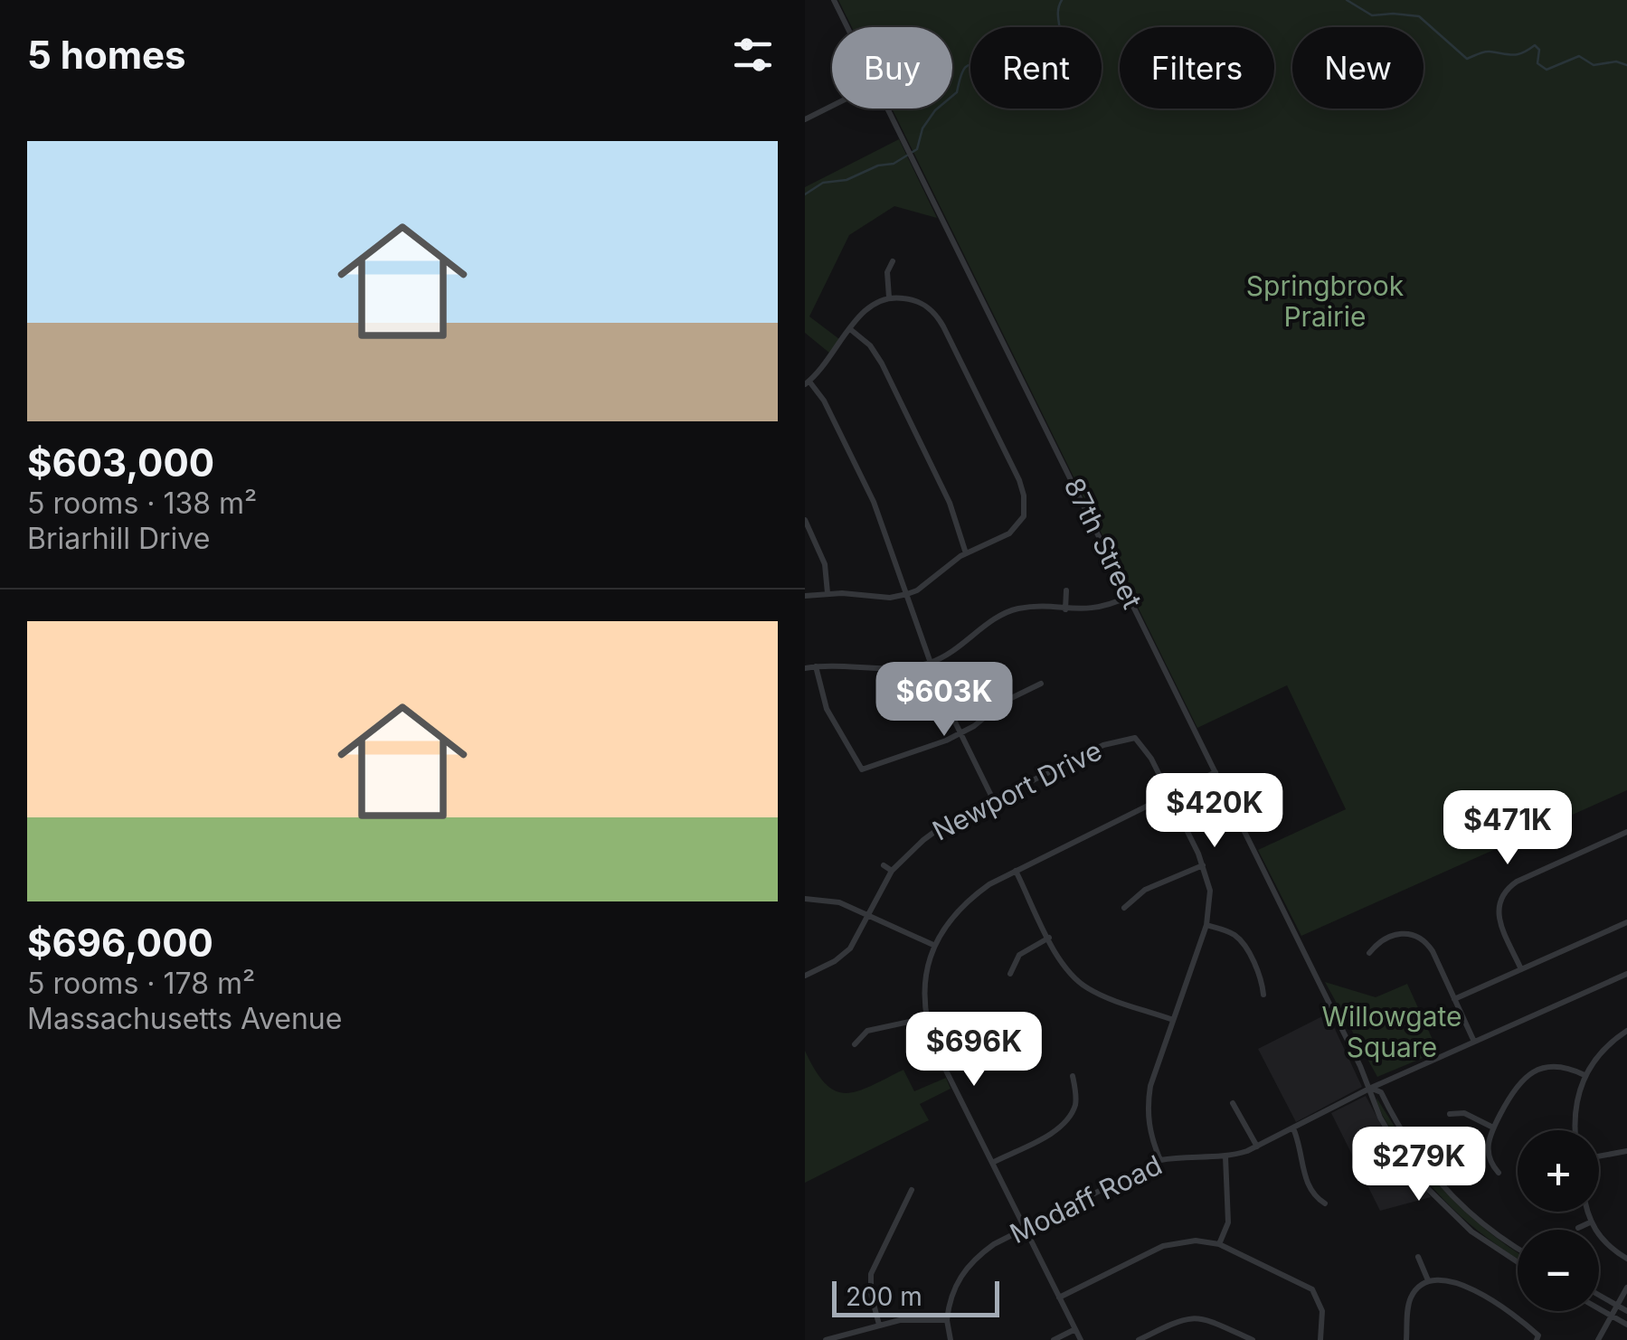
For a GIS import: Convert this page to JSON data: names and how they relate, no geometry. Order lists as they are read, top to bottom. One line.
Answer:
{"streets":{"street":["87th Street","Newport Drive","Modaff Road"]},"crossings":[["87th Street","Modaff Road"],["Newport Drive","Modaff Road"]],"parks":["Springbrook Prairie","Willowgate Square"],"scale_bar":"200 m","page":{"heading":"5 homes","chip":["Buy","Rent","Filters","New"],"list":[{"name":"$603,000","note":"5 rooms · 138 m² · Briarhill Drive"},{"name":"$696,000","note":"5 rooms · 178 m² · Massachusetts Avenue"}],"price":["$603K","$420K","$471K","$696K","$279K"],"map_buttons":["+","−"],"scale":"200 m"}}
